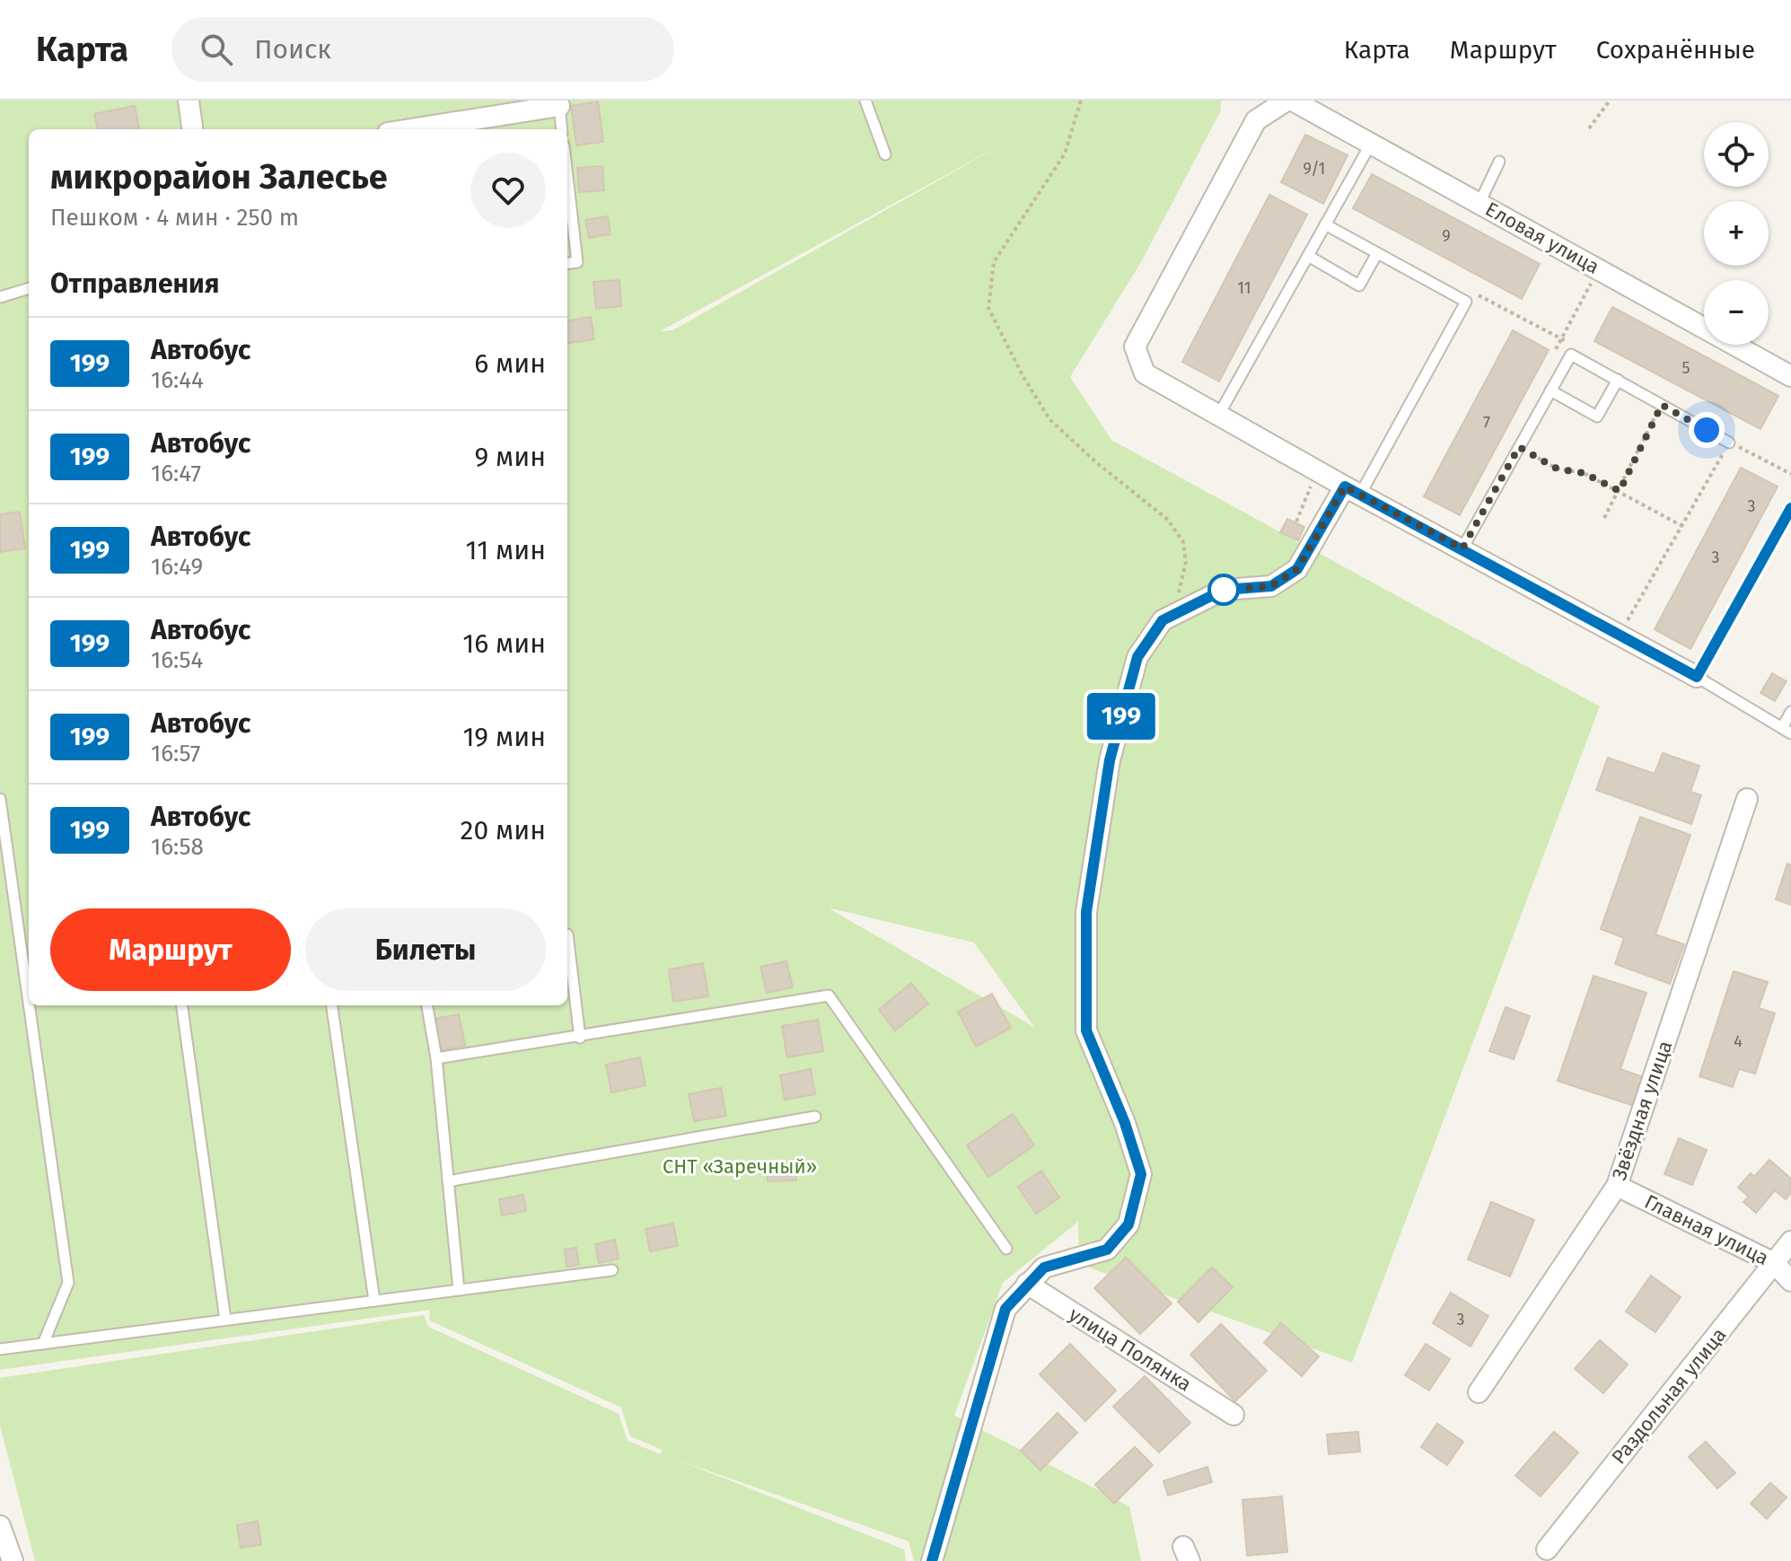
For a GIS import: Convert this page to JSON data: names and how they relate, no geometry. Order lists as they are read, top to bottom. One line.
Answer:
{"streets":{"street":["Еловая улица","Звёздная улица","Главная улица","улица Полянка","Раздольная улица"]},"crossings":[["Звёздная улица","Главная улица"],["Главная улица","Раздольная улица"]],"parks":["СНТ «Заречный»"],"lines":["bus line 199"],"house_numbers":["9/1","9","11","5","7","3","3","4","3"],"page":{"header":"Карта","search":"Поиск","nav":["Карта","Маршрут","Сохранённые"],"on_map":"199","map_buttons":["+","−"],"heading":[["микрорайон Залесье","Пешком · 4 мин · 250 m"],"Отправления"],"list":[{"mark":"199","name":"Автобус","note":"16:44","value":"6 мин"},{"mark":"199","name":"Автобус","note":"16:47","value":"9 мин"},{"mark":"199","name":"Автобус","note":"16:49","value":"11 мин"},{"mark":"199","name":"Автобус","note":"16:54","value":"16 мин"},{"mark":"199","name":"Автобус","note":"16:57","value":"19 мин"},{"mark":"199","name":"Автобус","note":"16:58","value":"20 мин"}],"buttons":["Маршрут","Билеты"]}}
